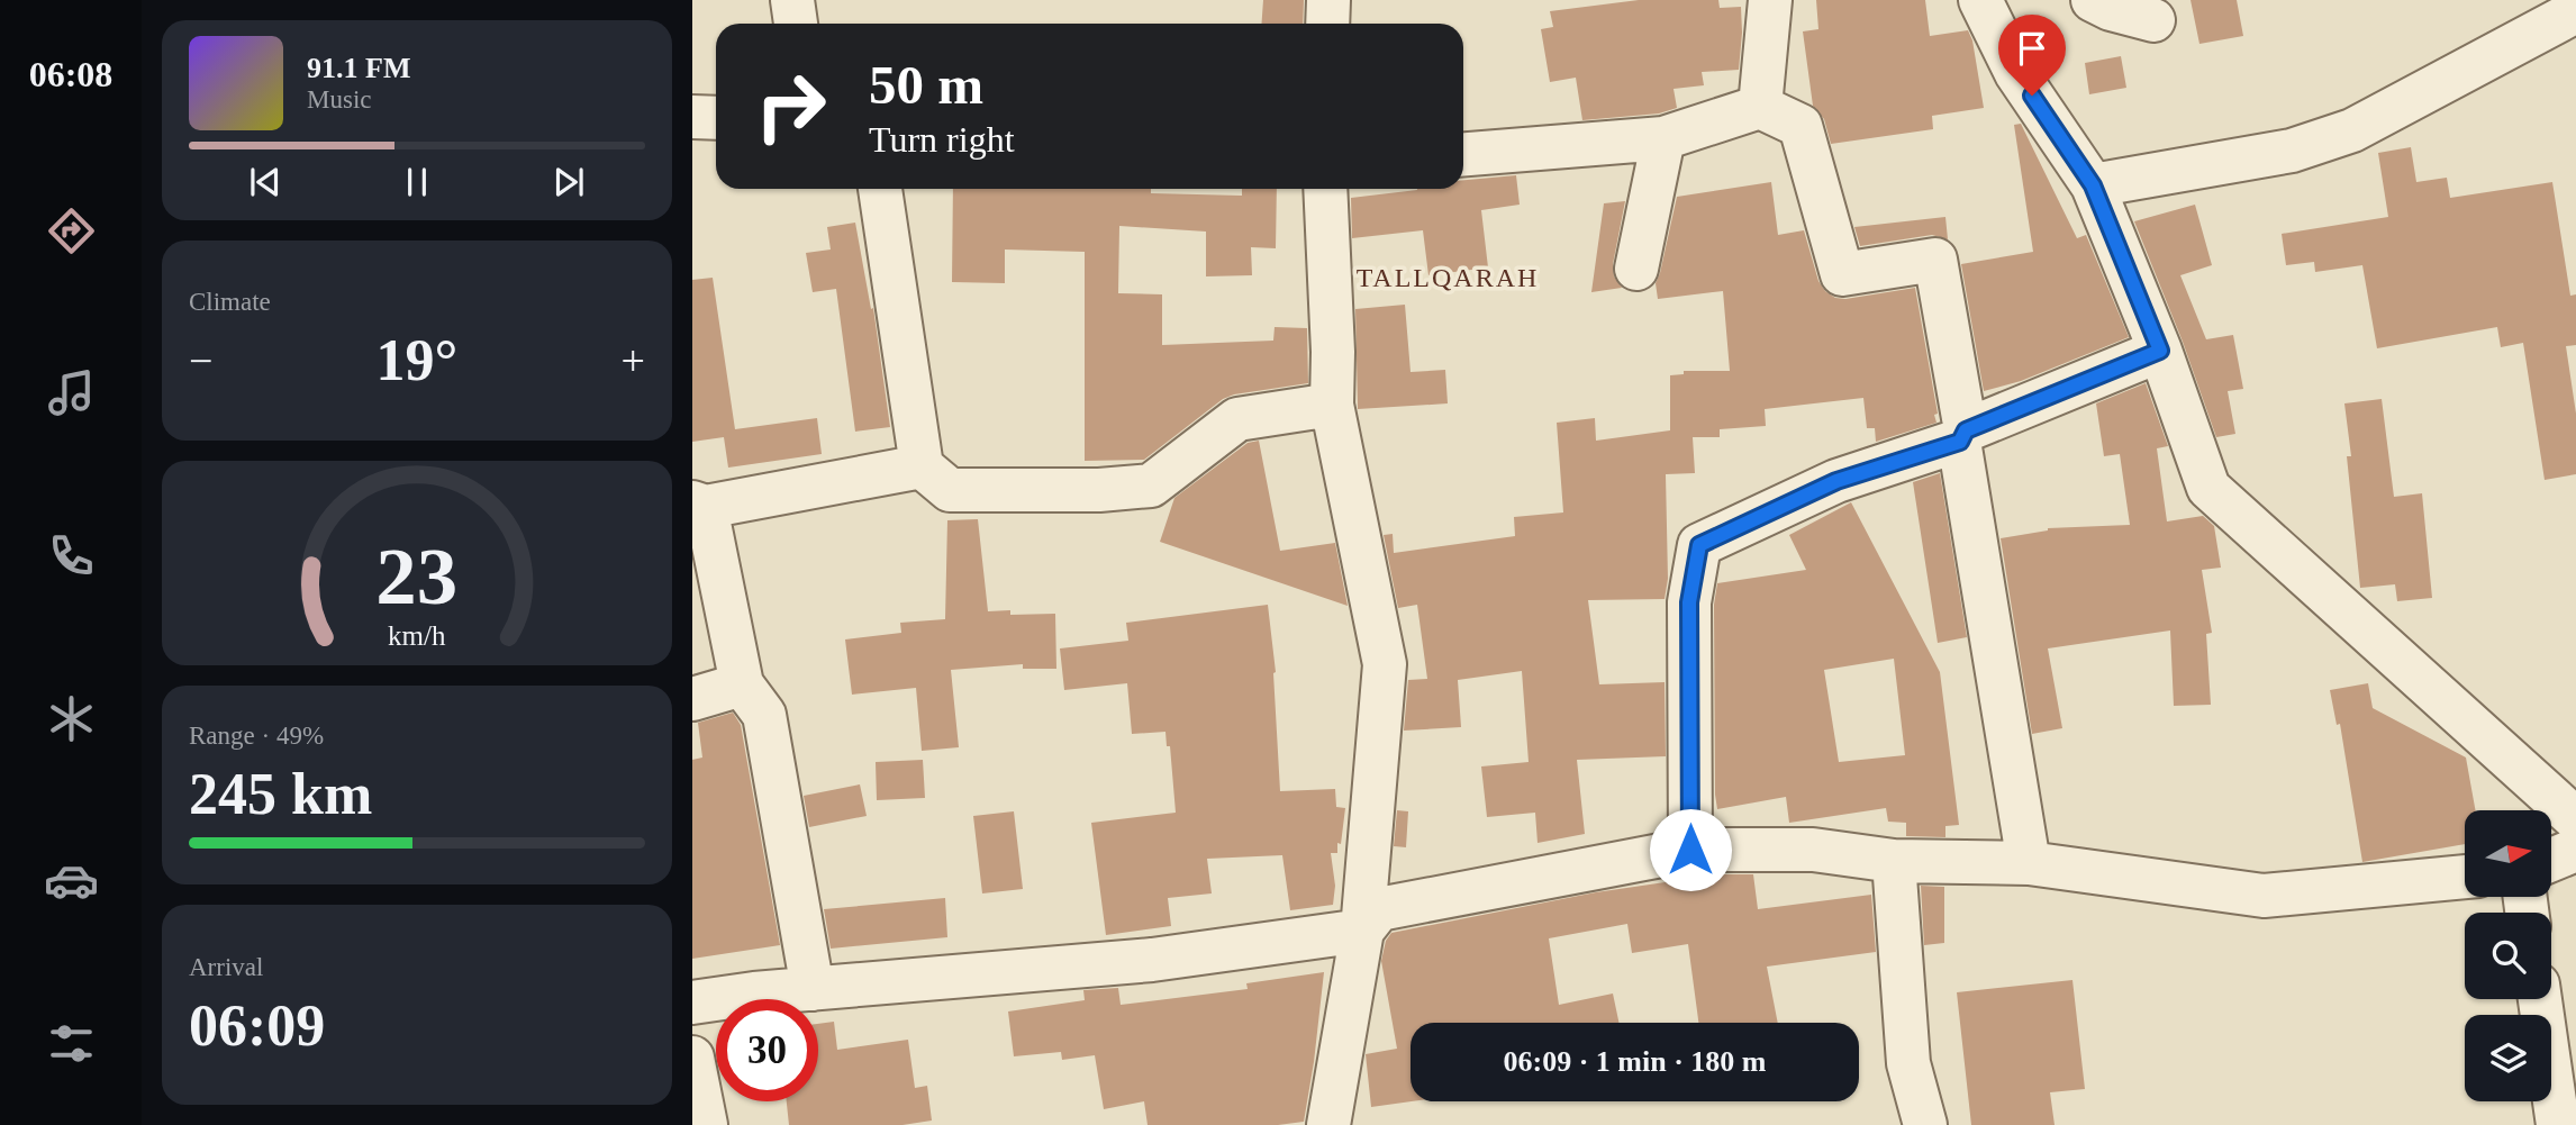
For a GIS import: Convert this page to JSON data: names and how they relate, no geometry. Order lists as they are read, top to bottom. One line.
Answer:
{"districts":["TALLQARAH"],"north":"right","page":{"tabs":"06:08","turn":["50 m","Turn right"],"song":["91.1 FM","Music"],"tile":["Climate",["Range · 49%","245 km"],["Arrival","06:09"]],"heat":["−","19°","+"],"limit":"30","trip":"06:09 · 1 min · 180 m","gauge":["23","km/h"]}}
